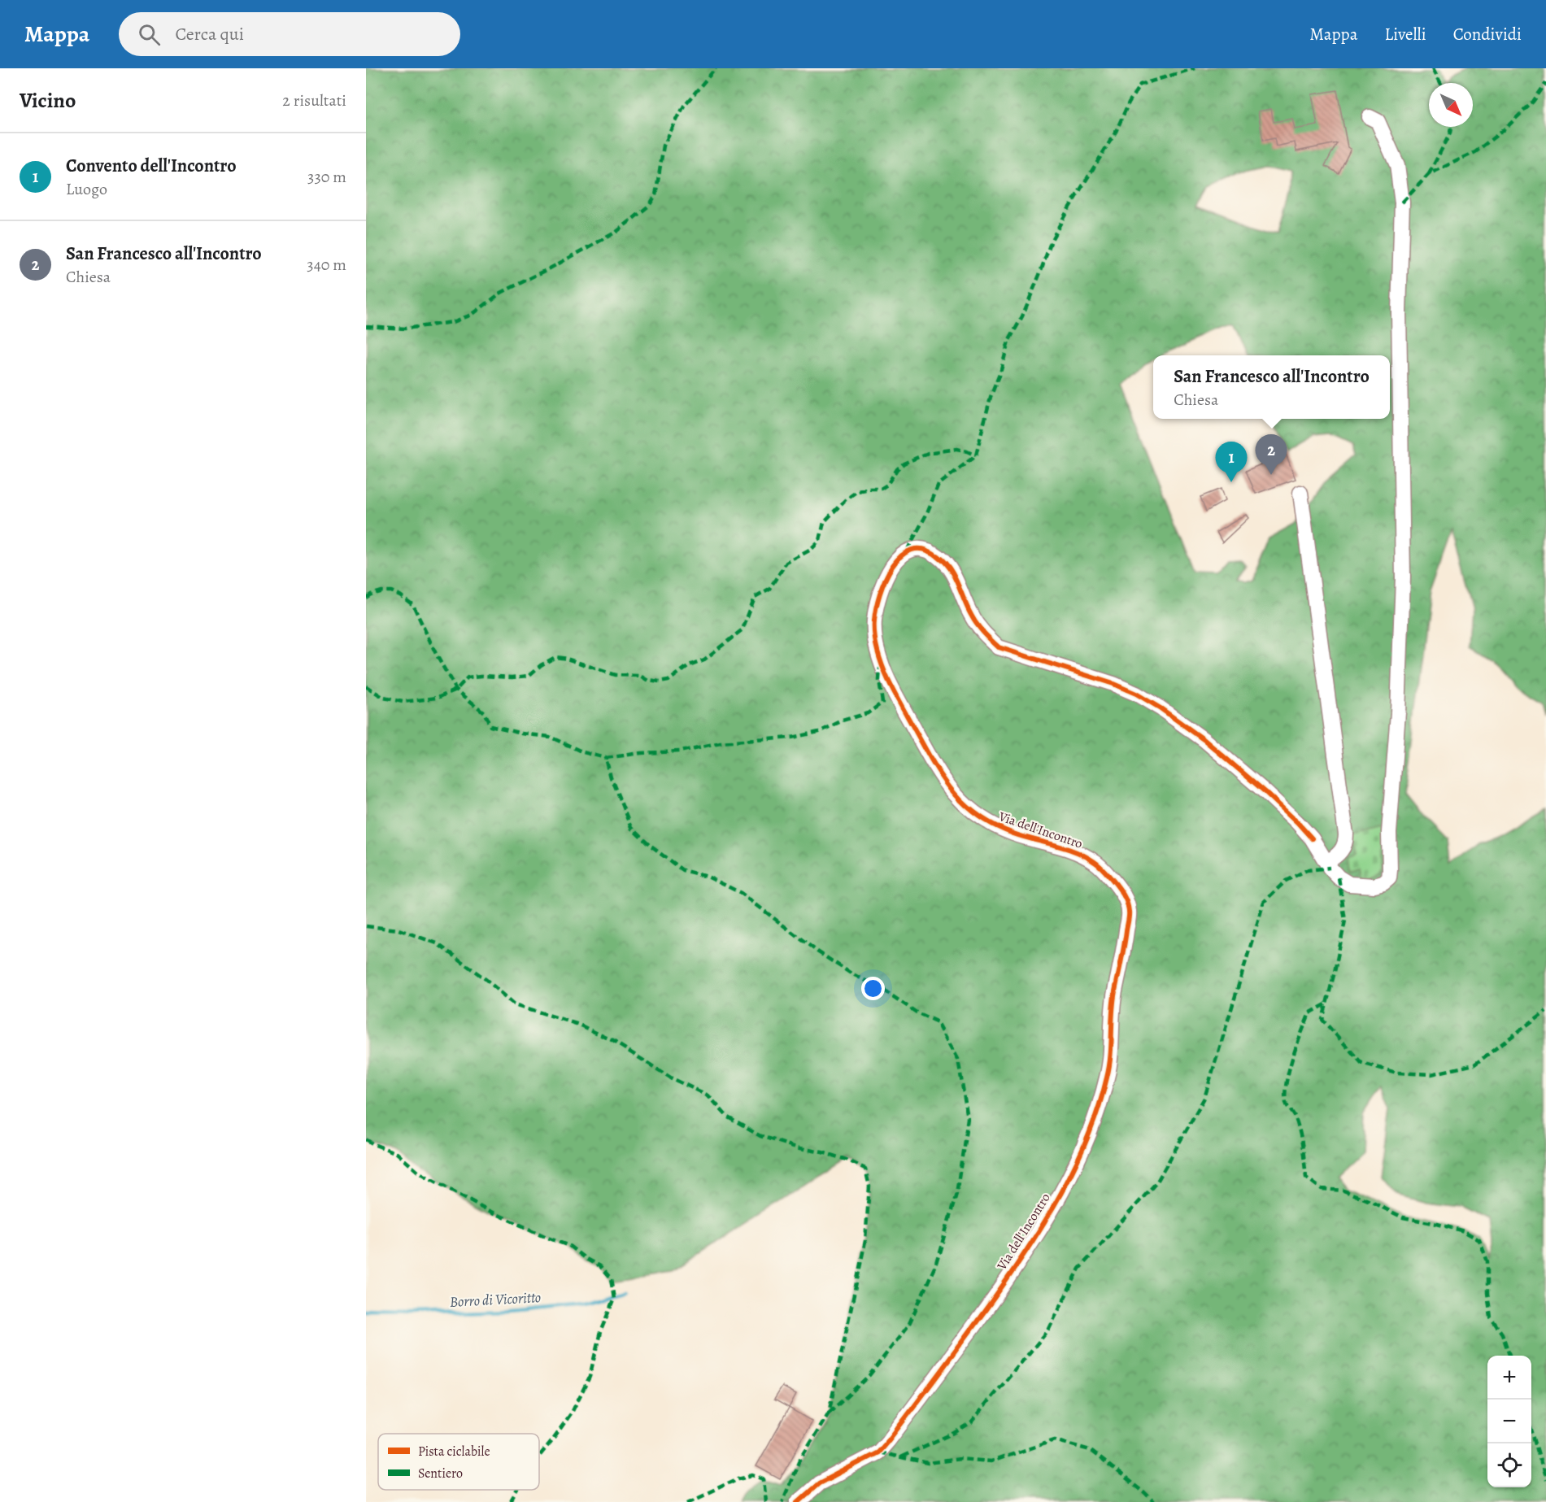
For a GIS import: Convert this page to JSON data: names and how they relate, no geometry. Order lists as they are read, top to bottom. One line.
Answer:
{"streets":{"street":["Via dell'Incontro"]},"water":["Borro di Vicoritto"],"legend":["Pista ciclabile","Sentiero"],"north":"bottom right","page":{"header":"Mappa","search":"Cerca qui","nav":["Mappa","Livelli","Condividi"],"heading":["Vicino","2 risultati"],"list":[{"mark":"1","name":"Convento dell'Incontro","note":"Luogo","value":"330 m"},{"mark":"2","name":"San Francesco all'Incontro","note":"Chiesa","value":"340 m"}],"popup":["San Francesco all'Incontro","Chiesa"],"pins":["2","1"],"map_buttons":["+","−"]}}
